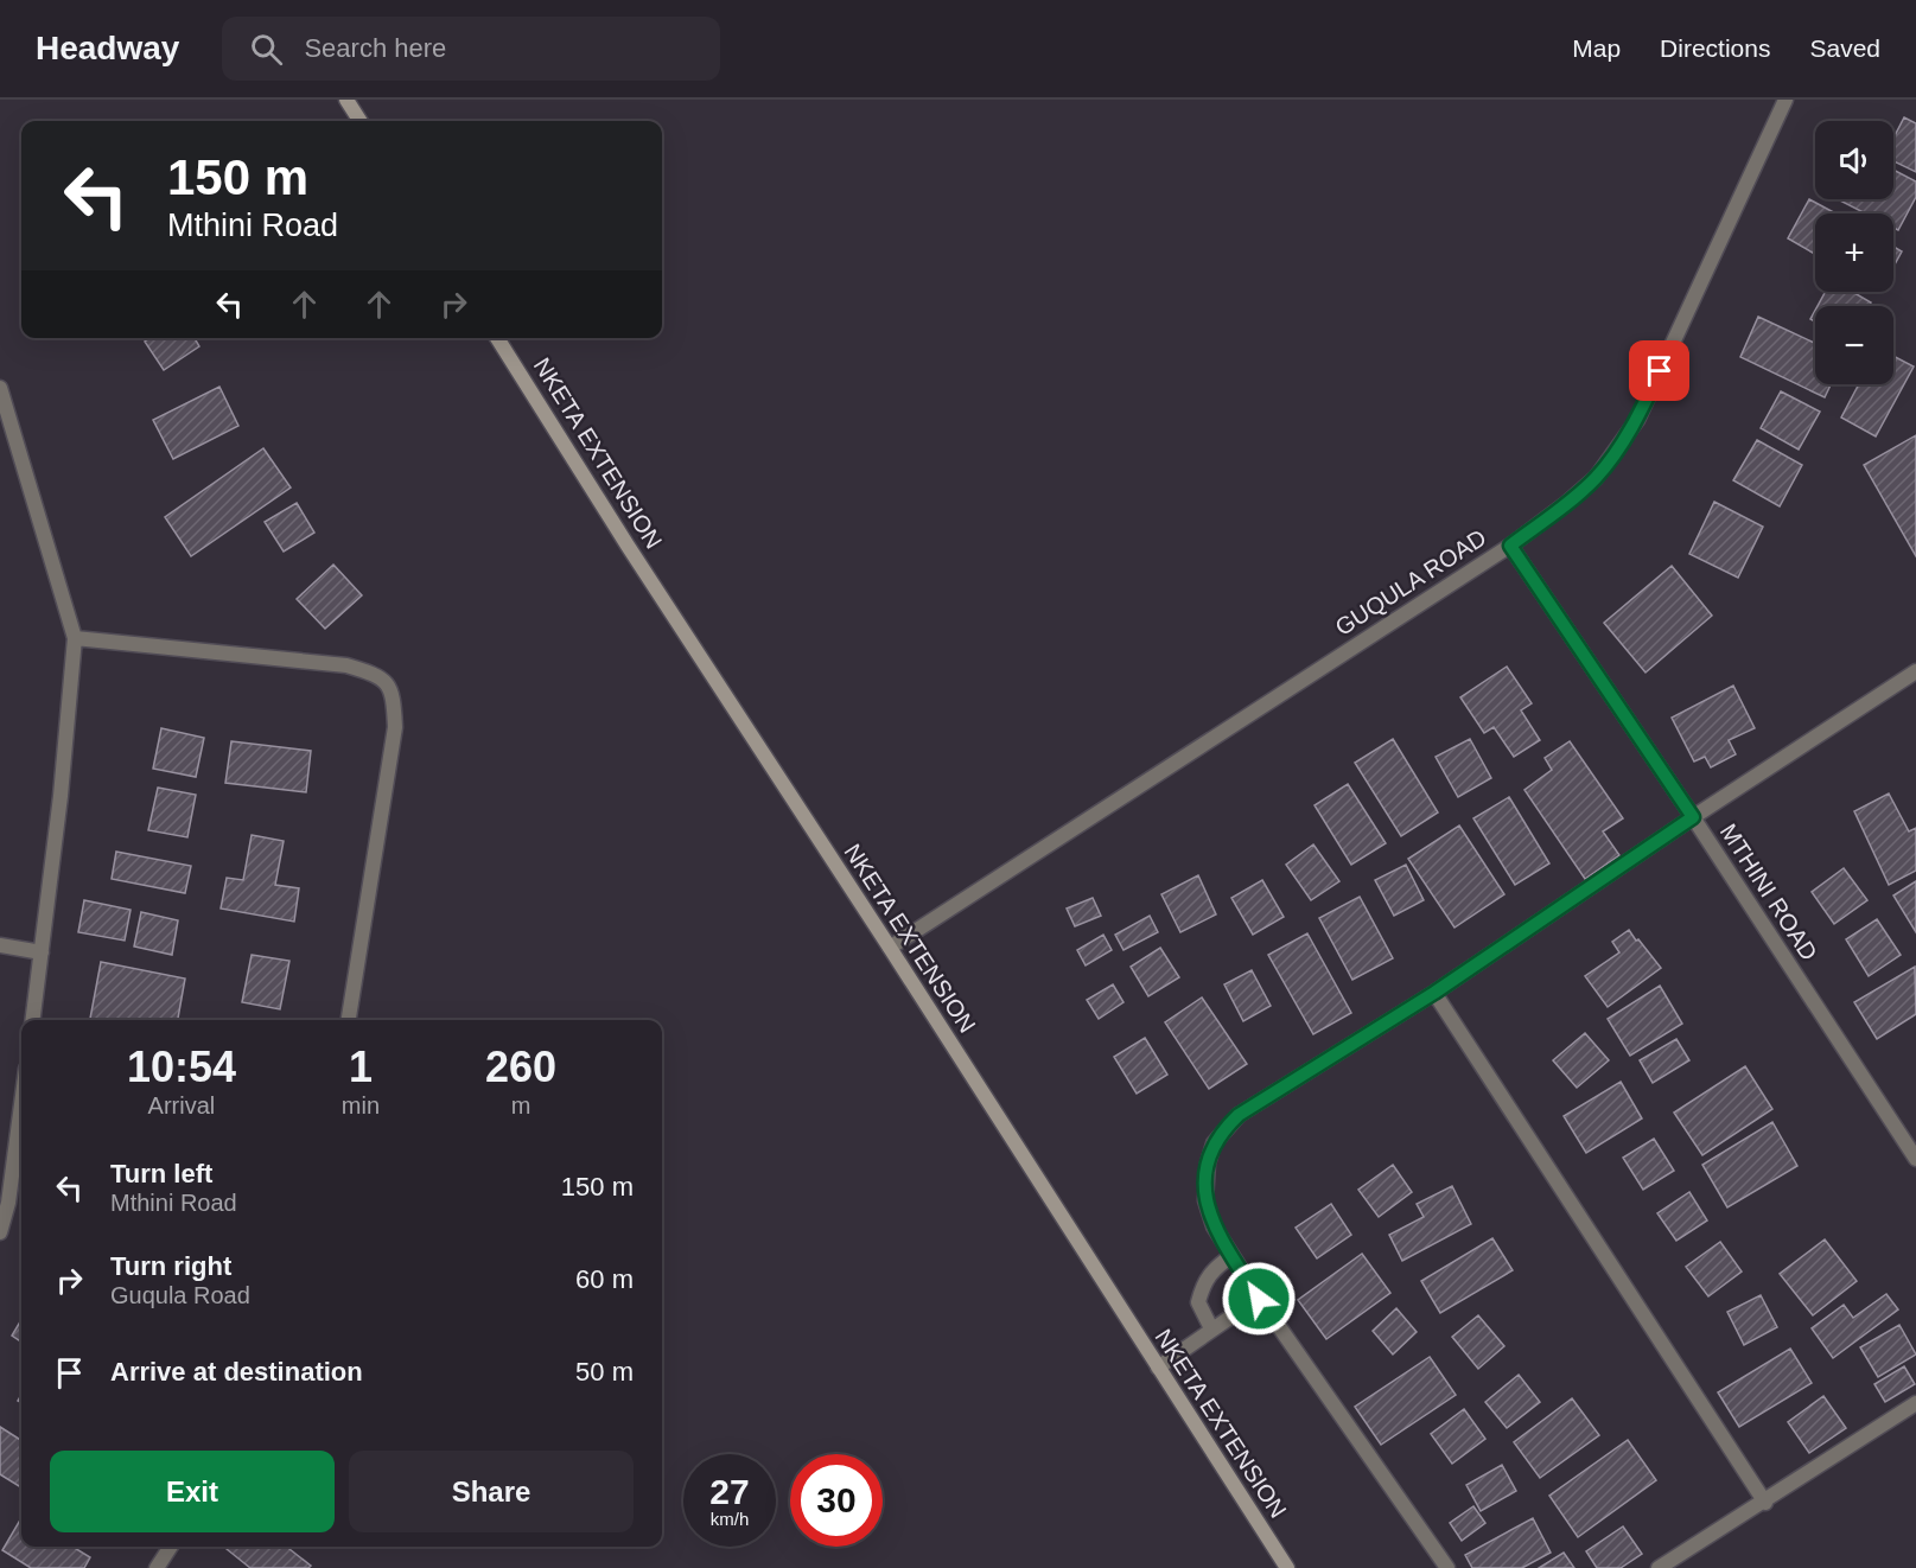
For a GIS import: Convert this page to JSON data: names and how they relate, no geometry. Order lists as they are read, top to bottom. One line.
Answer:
{"streets":{"street":["NKETA EXTENSION","GUQULA ROAD","MTHINI ROAD"]},"crossings":[["NKETA EXTENSION","GUQULA ROAD"],["GUQULA ROAD","MTHINI ROAD"]],"page":{"header":"Headway","search":"Search here","nav":["Map","Directions","Saved"],"map_buttons":["+","−"],"turn":["150 m","Mthini Road"],"eta":["10:54","Arrival","1","min","260","m"],"list":[{"name":"Turn left","note":"Mthini Road","value":"150 m"},{"name":"Turn right","note":"Guqula Road","value":"60 m"},{"name":"Arrive at destination","value":"50 m"}],"buttons":["Exit","Share"],"speed":"27 km/h","limit":"30"}}
